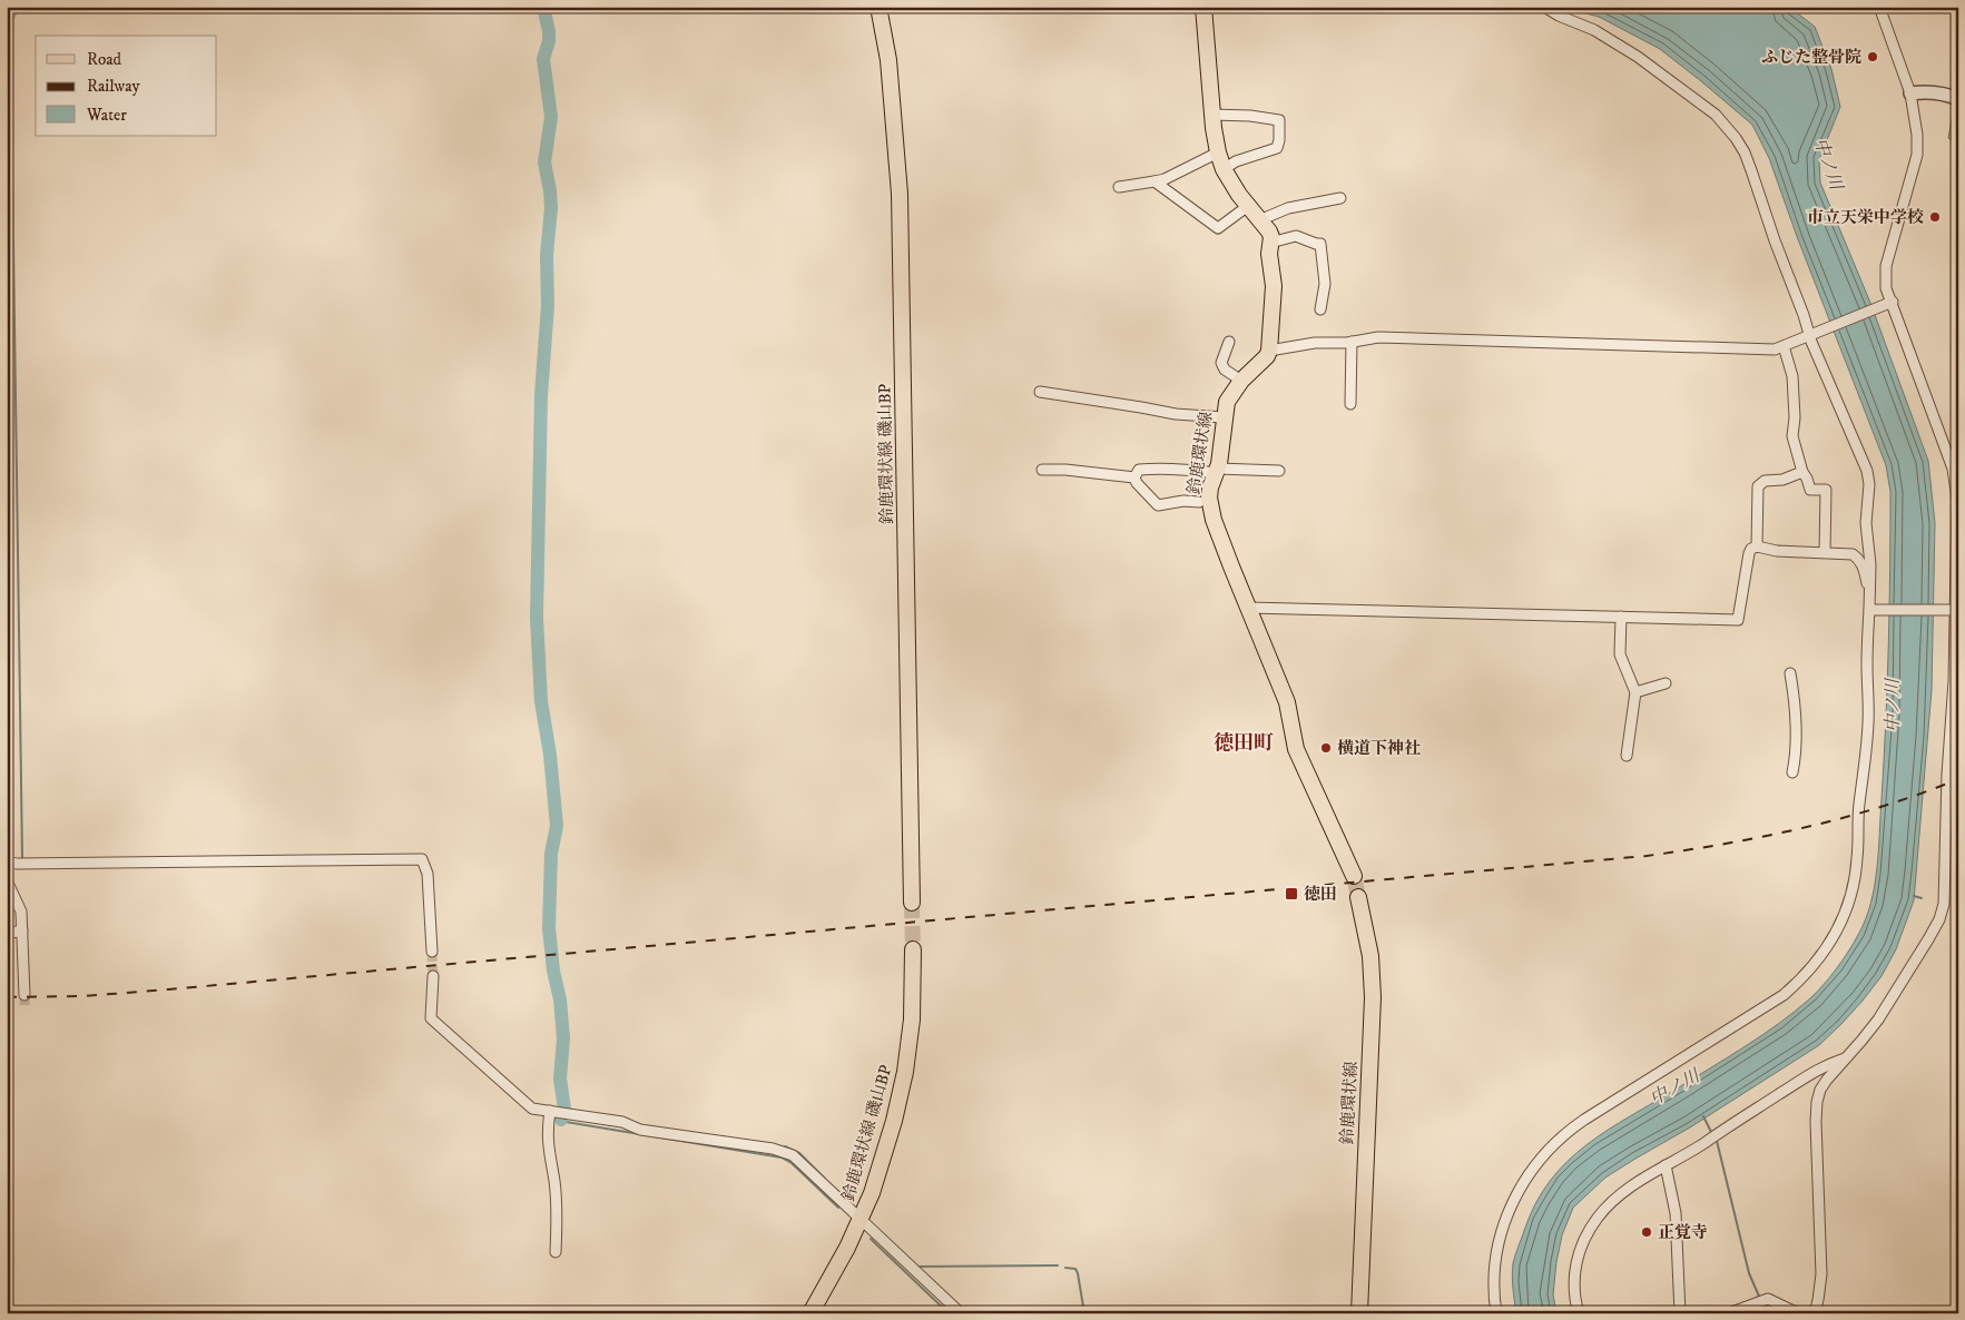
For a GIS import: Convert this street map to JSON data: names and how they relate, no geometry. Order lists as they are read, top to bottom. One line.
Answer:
{"streets":{"main road":["鈴鹿環状線","鈴鹿環状線 磯山BP"]},"districts":["徳田町"],"water":["中ノ川"],"places":{"other":["ふじた整骨院","市立天栄中学校","横道下神社","正覚寺"],"transit":["徳田"]},"legend":["Road","Railway","Water"]}
